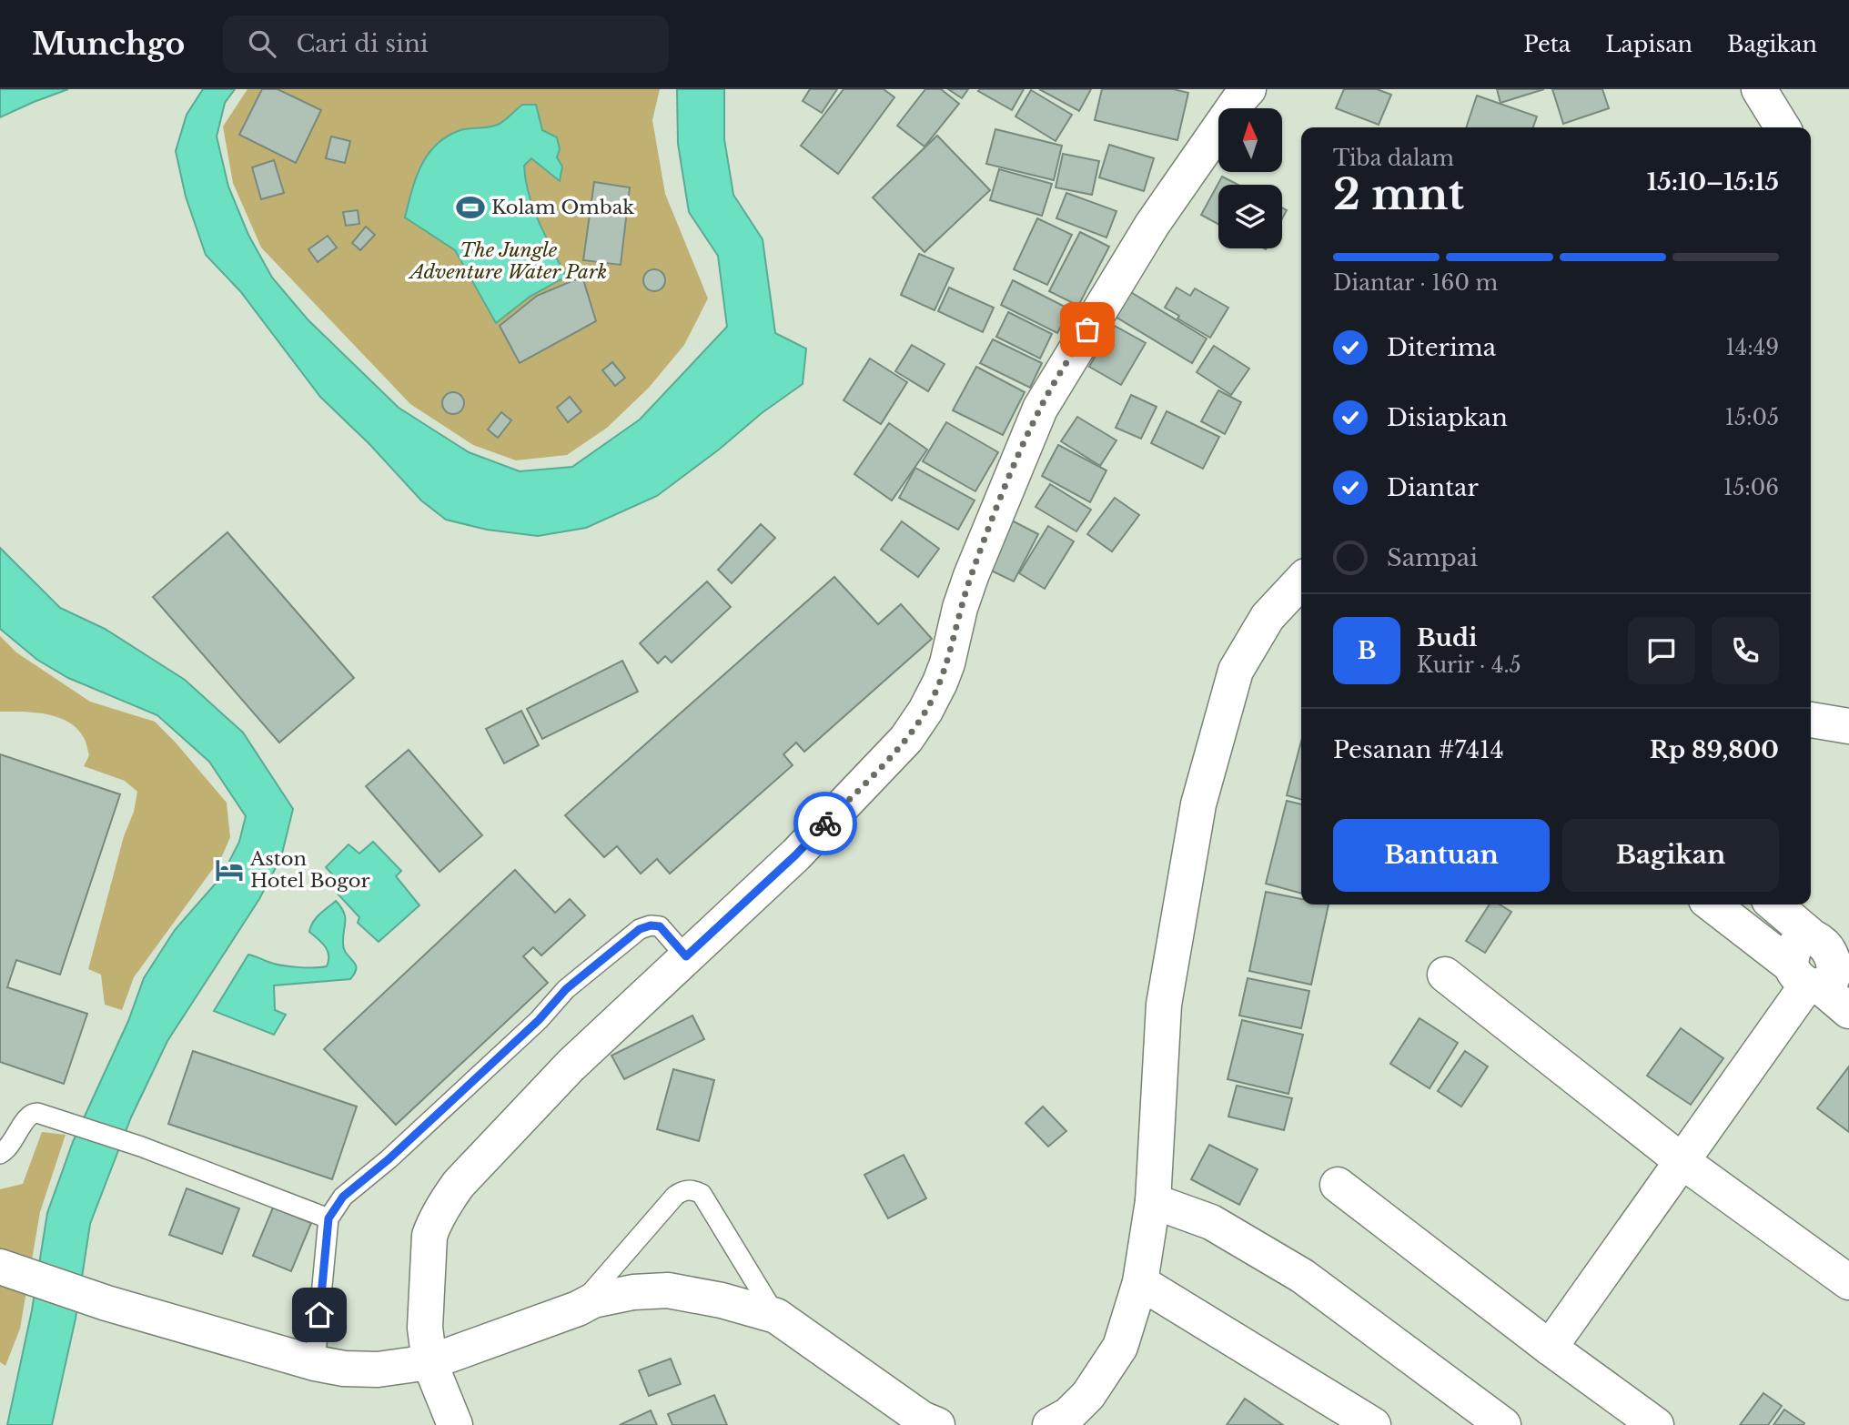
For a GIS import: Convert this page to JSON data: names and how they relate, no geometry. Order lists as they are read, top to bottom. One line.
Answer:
{"parks":["The Jungle Adventure Water Park"],"places":{"sports":["Kolam Ombak"],"hotel":["Aston Hotel Bogor"]},"north":"top","page":{"header":"Munchgo","search":"Cari di sini","nav":["Peta","Lapisan","Bagikan"],"heading":["2 mnt","Tiba dalam","15:10–15:15"],"panel":["Budi","Kurir · 4.5","Pesanan #7414","Rp 89,800"],"bar":"Diantar · 160 m","list":[["Diterima","14:49"],["Disiapkan","15:05"],["Diantar","15:06"],"Sampai"],"round":"B","buttons":["Bantuan","Bagikan"]}}
